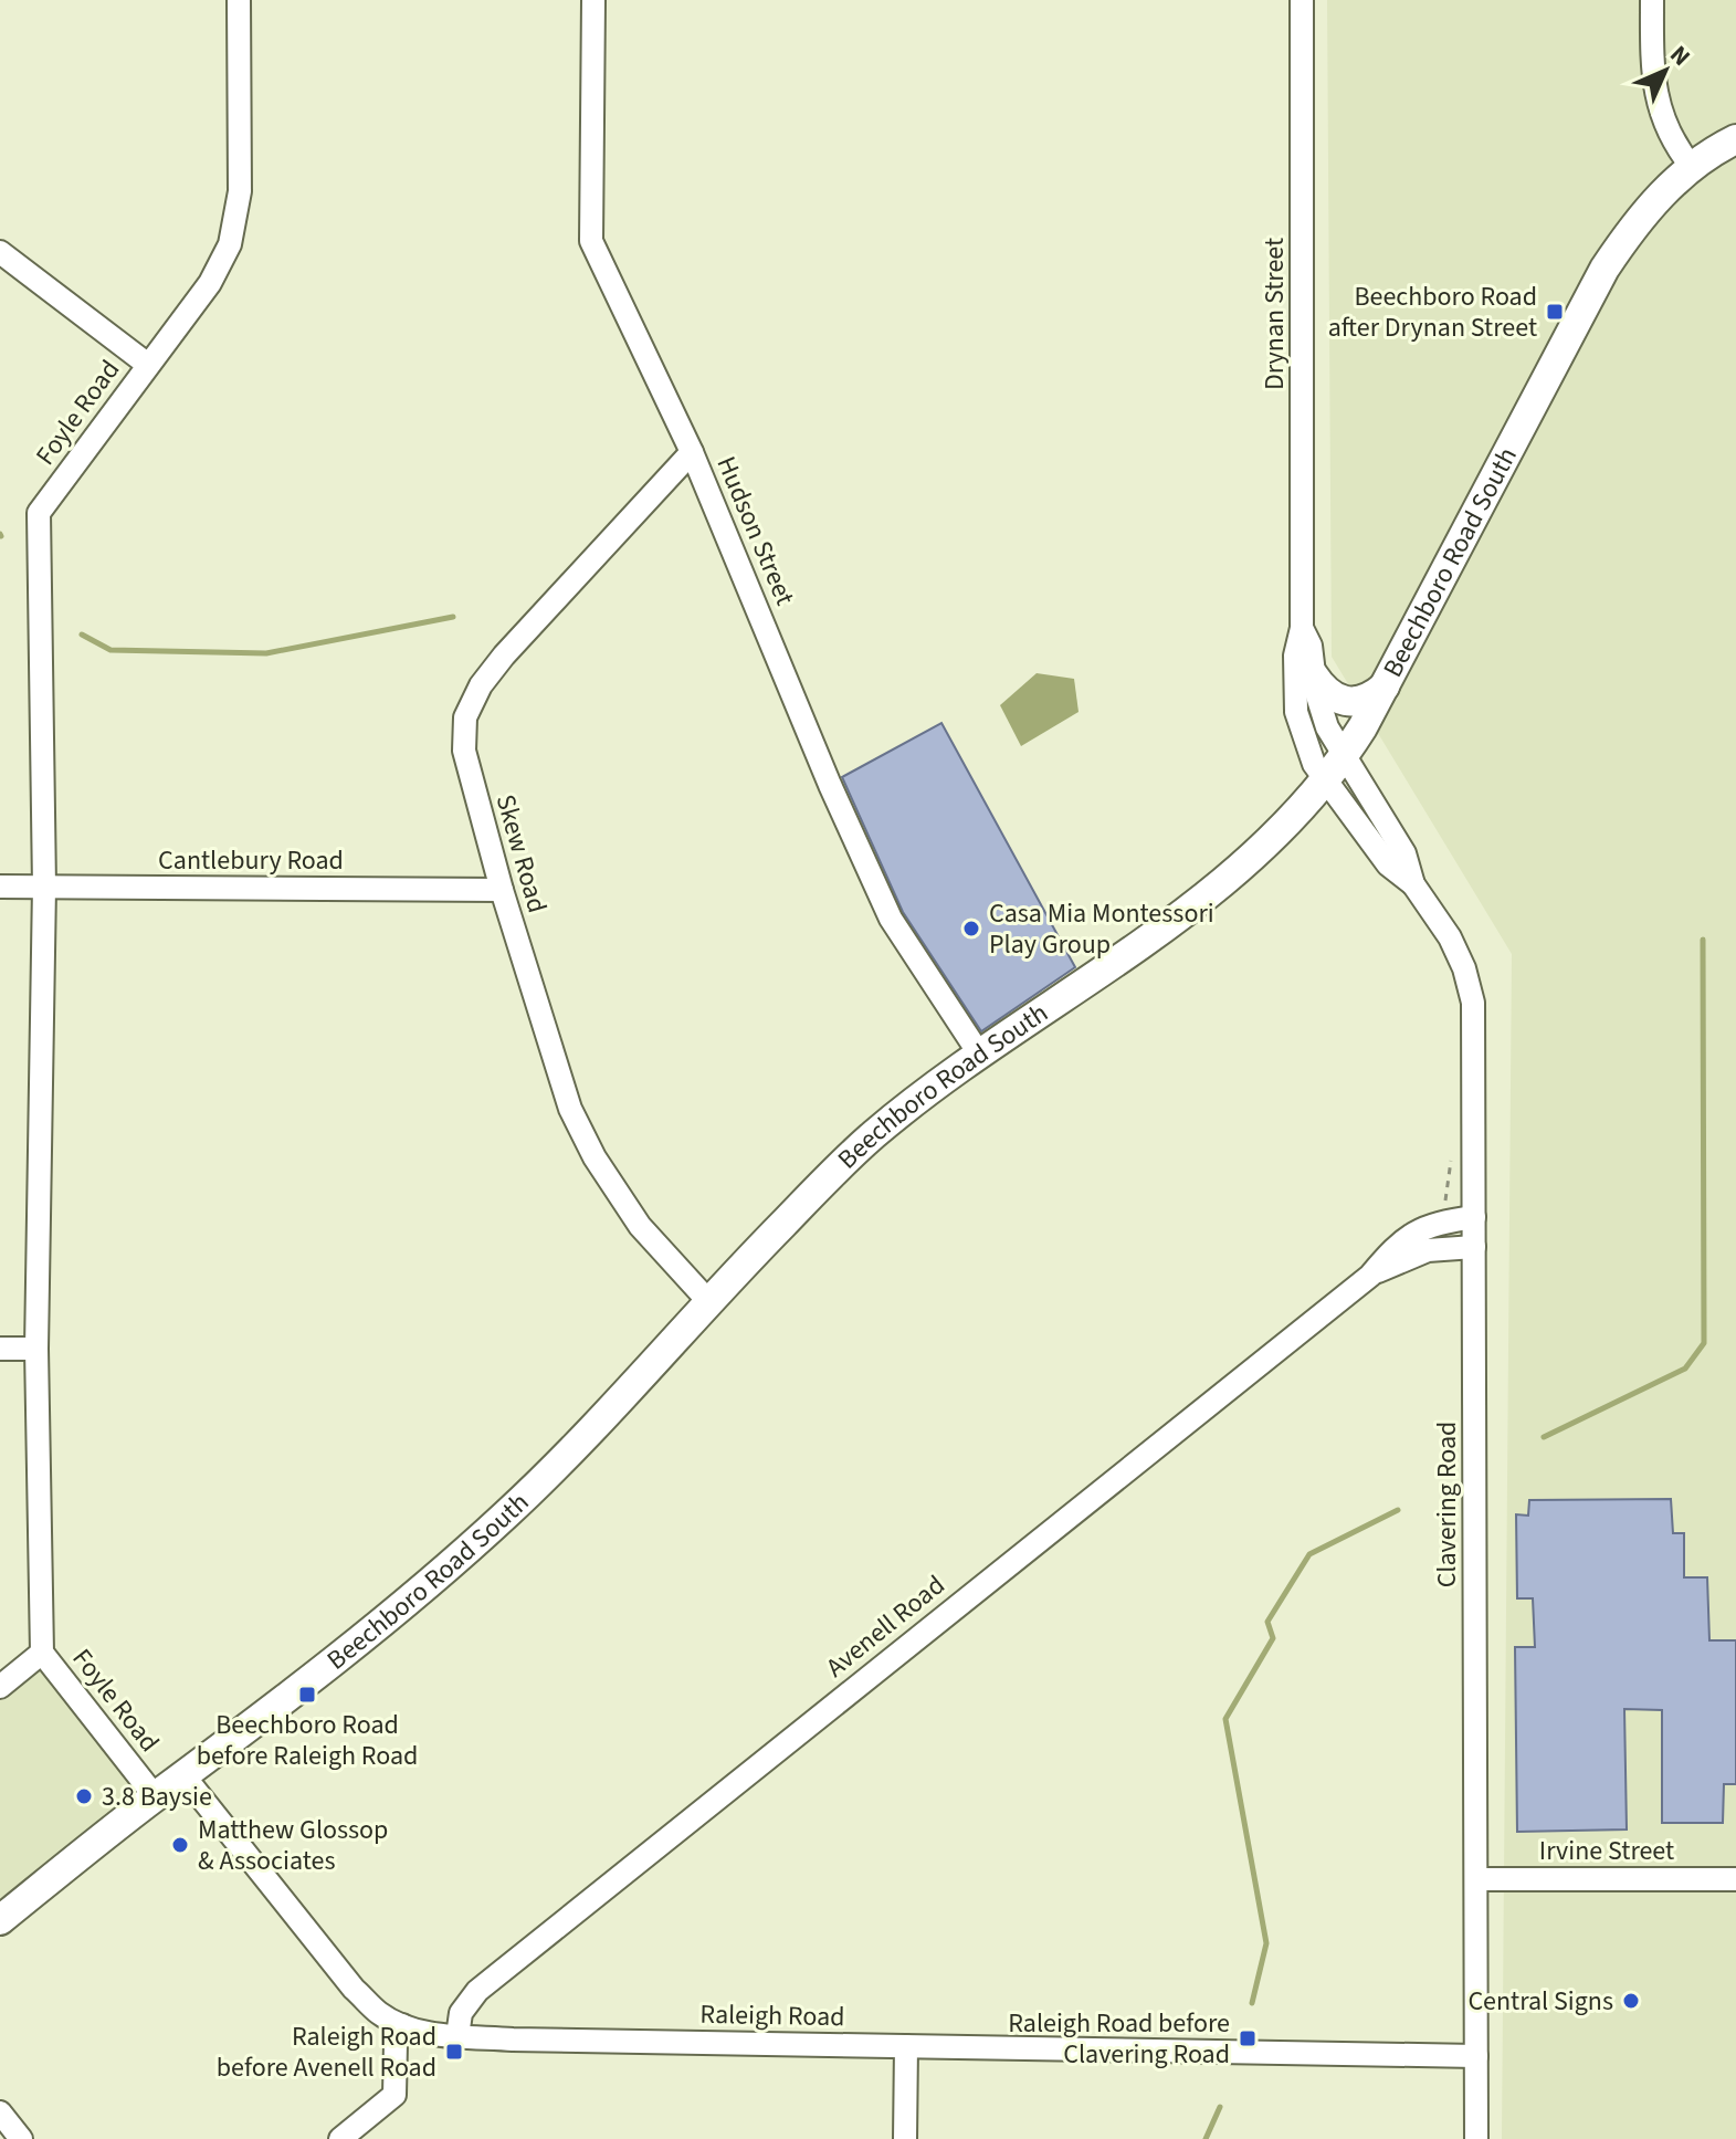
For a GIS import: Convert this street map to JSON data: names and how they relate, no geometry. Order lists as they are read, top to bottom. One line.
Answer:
{"streets":{"main road":["Beechboro Road South"],"street":["Drynan Street","Foyle Road","Hudson Street","Skew Road","Cantlebury Road","Clavering Road","Avenell Road","Irvine Street","Raleigh Road"]},"crossings":[["Drynan Street","Beechboro Road South"],["Drynan Street","Clavering Road"],["Foyle Road","Beechboro Road South"],["Foyle Road","Cantlebury Road"],["Hudson Street","Beechboro Road South"],["Hudson Street","Skew Road"],["Beechboro Road South","Skew Road"],["Beechboro Road South","Clavering Road"],["Beechboro Road South","Raleigh Road"],["Skew Road","Cantlebury Road"],["Clavering Road","Avenell Road"],["Clavering Road","Irvine Street"],["Clavering Road","Raleigh Road"],["Avenell Road","Raleigh Road"]],"places":{"transit":["Beechboro Road after Drynan Street","Beechboro Road before Raleigh Road","Raleigh Road before Clavering Road","Raleigh Road before Avenell Road"],"other":["Casa Mia Montessori Play Group","3.8 Baysie","Matthew Glossop & Associates","Central Signs"]},"north":"top right"}
